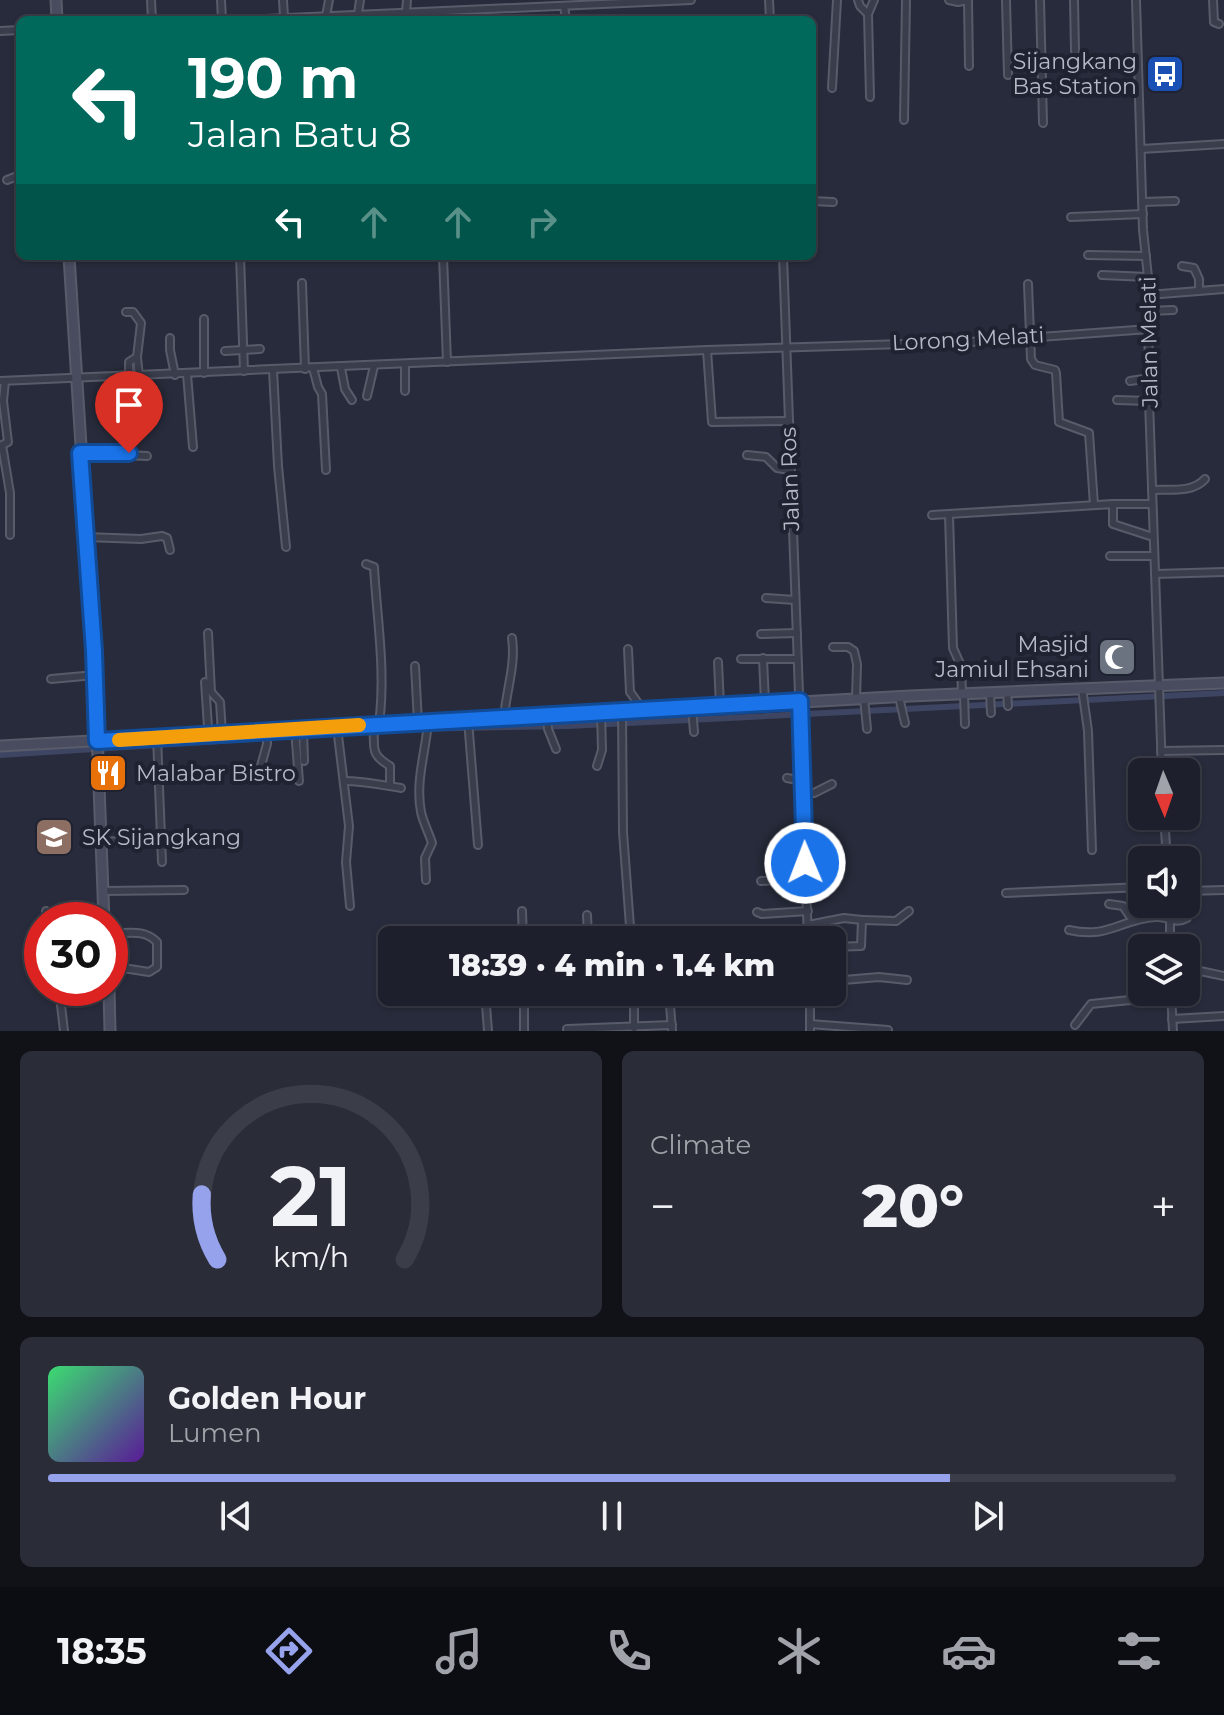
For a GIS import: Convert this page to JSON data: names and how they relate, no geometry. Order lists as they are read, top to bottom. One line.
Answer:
{"streets":{"street":["Lorong Melati","Jalan Melati","Jalan Ros"]},"crossings":[["Lorong Melati","Jalan Melati"],["Lorong Melati","Jalan Ros"]],"places":{"bus stop":["Sijangkang Bas Station"],"mosque":["Masjid Jamiul Ehsani"],"restaurant":["Malabar Bistro"],"school or university":["SK Sijangkang"]},"north":"bottom","page":{"turn":["190 m","Jalan Batu 8"],"limit":"30","trip":"18:39 · 4 min · 1.4 km","tile":"Climate","heat":["−","20°","+"],"song":["Golden Hour","Lumen"],"tabs":"18:35","gauge":["21","km/h"]}}
